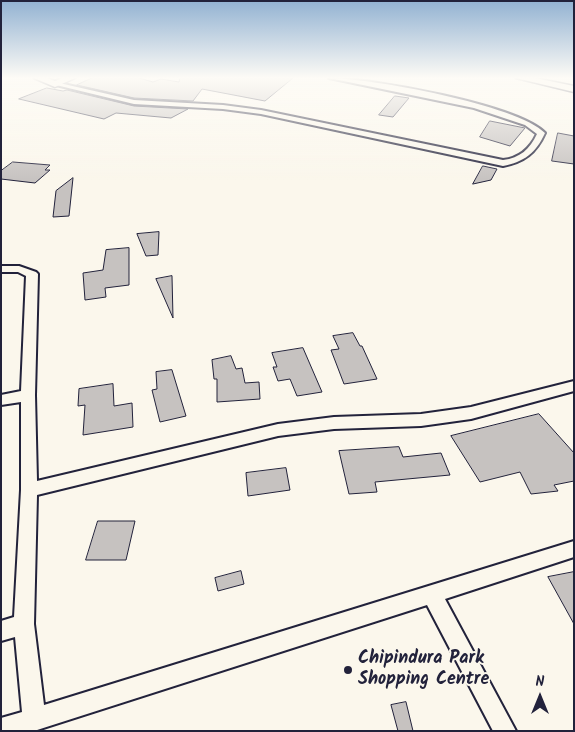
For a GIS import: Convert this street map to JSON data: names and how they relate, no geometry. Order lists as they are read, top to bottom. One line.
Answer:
{"places":["Chipindura Park Shopping Centre"],"north":"top"}
